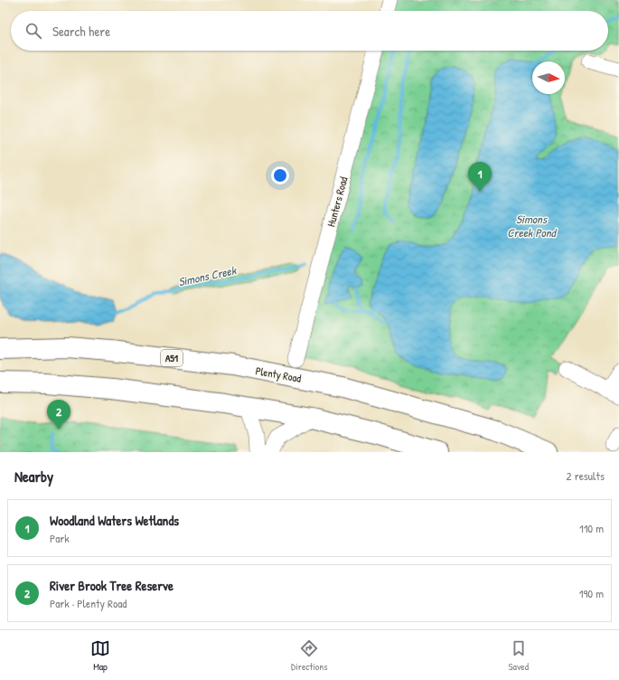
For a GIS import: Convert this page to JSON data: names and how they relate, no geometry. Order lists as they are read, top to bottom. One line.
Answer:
{"streets":{"highway":["A51","Plenty Road"],"street":["Hunters Road"]},"water":["Simons Creek Pond","Simons Creek"],"north":"right","page":{"search":"Search here","pins":["1","2"],"heading":["Nearby","2 results"],"list":[{"mark":"1","name":"Woodland Waters Wetlands","note":"Park","value":"110 m"},{"mark":"2","name":"River Brook Tree Reserve","note":"Park · Plenty Road","value":"190 m"}],"nav":["Map","Directions","Saved"]}}
